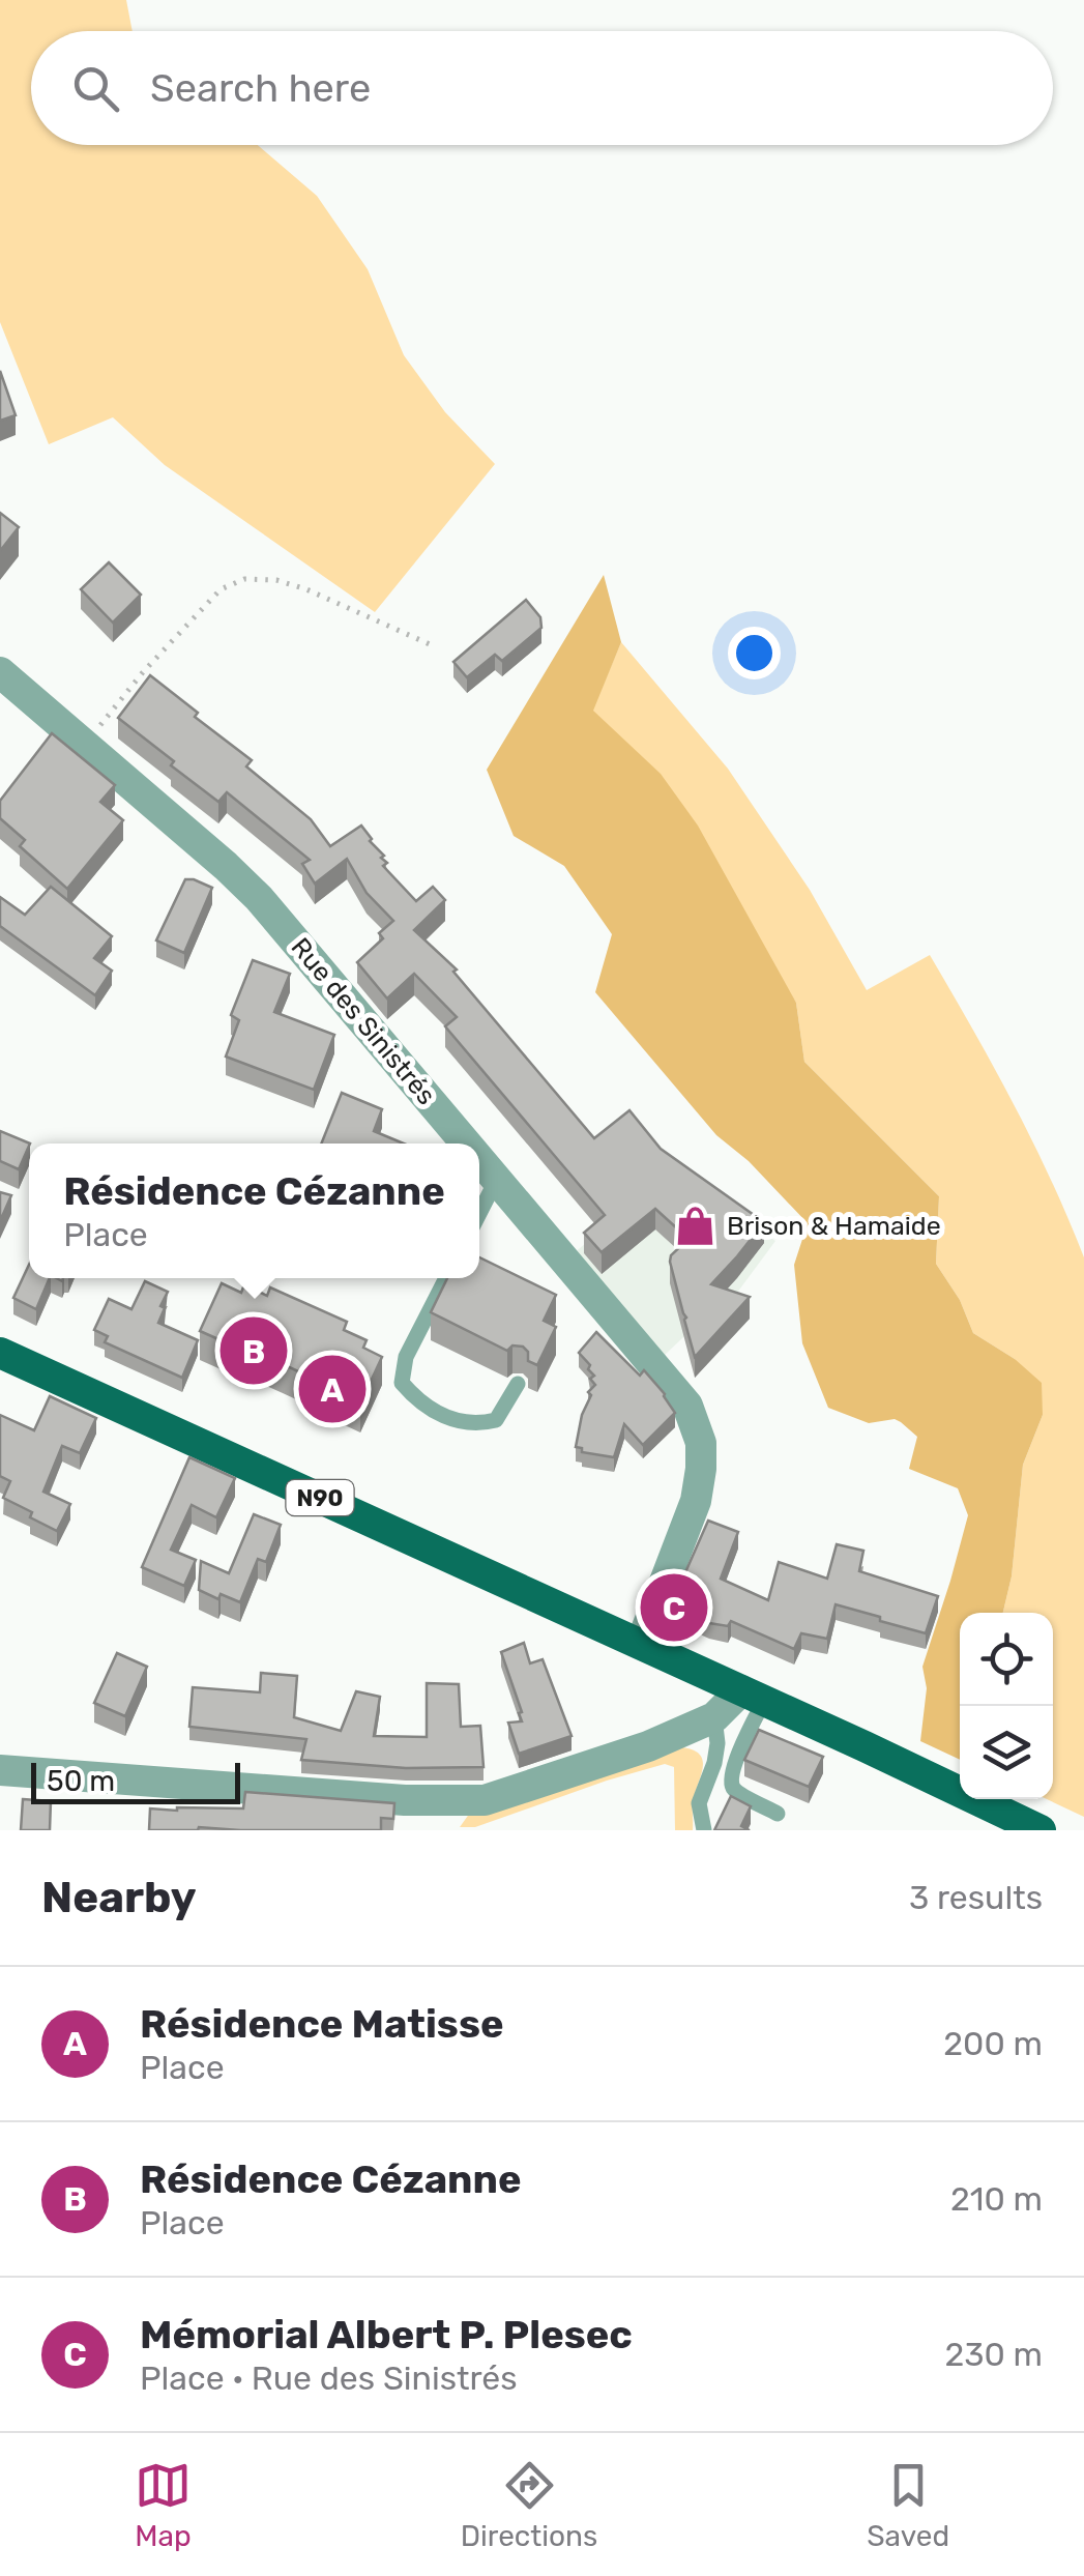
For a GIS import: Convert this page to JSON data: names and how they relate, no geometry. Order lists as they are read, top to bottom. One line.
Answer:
{"streets":{"main road":["N90"],"street":["Rue des Sinistrés"]},"crossings":[["Rue des Sinistrés","N90"]],"places":{"shop":["Brison & Hamaide"]},"scale_bar":"50 m","page":{"search":"Search here","popup":["Résidence Cézanne","Place"],"pins":["B","A","C"],"scale":"50 m","heading":["Nearby","3 results"],"list":[{"mark":"A","name":"Résidence Matisse","note":"Place","value":"200 m"},{"mark":"B","name":"Résidence Cézanne","note":"Place","value":"210 m"},{"mark":"C","name":"Mémorial Albert P. Plesec","note":"Place · Rue des Sinistrés","value":"230 m"}],"nav":["Map","Directions","Saved"]}}
